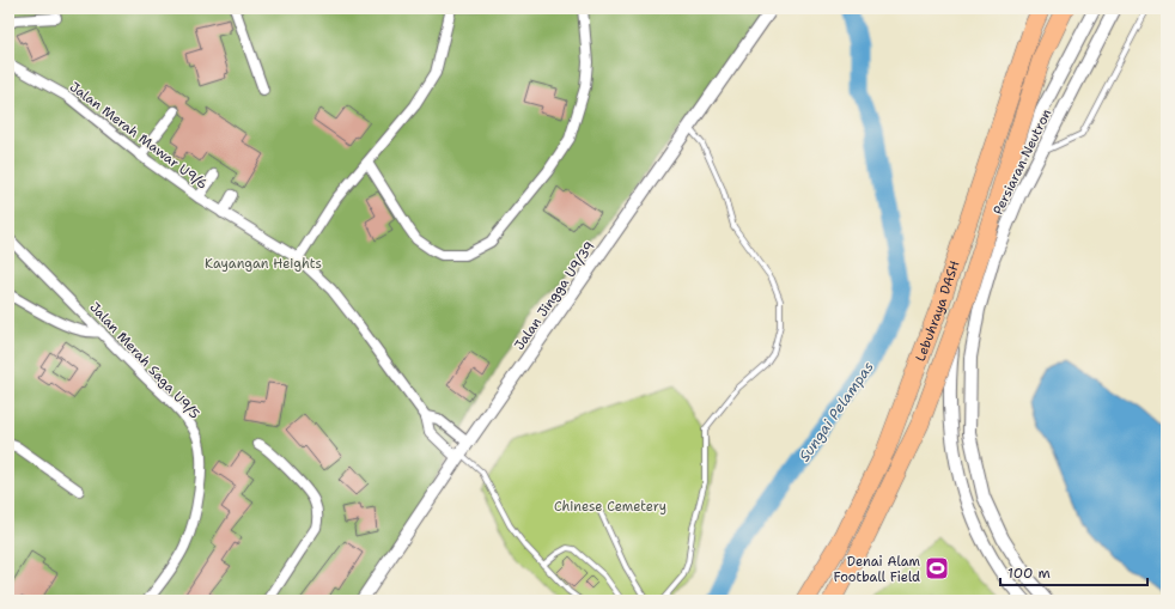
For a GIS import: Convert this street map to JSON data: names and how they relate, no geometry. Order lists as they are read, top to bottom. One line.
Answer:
{"streets":{"highway":["Lebuhraya DASH"],"street":["Jalan Merah Mawar U9/6","Persiaran Neutron","Jalan Jingga U9/39","Jalan Merah Saga U9/5"]},"crossings":[["Jalan Merah Mawar U9/6","Jalan Jingga U9/39"]],"water":["Sungai Pelampas"],"parks":["Kayangan Heights","Chinese Cemetery"],"places":{"sports":["Denai Alam Football Field"]},"scale_bar":"100 m"}
